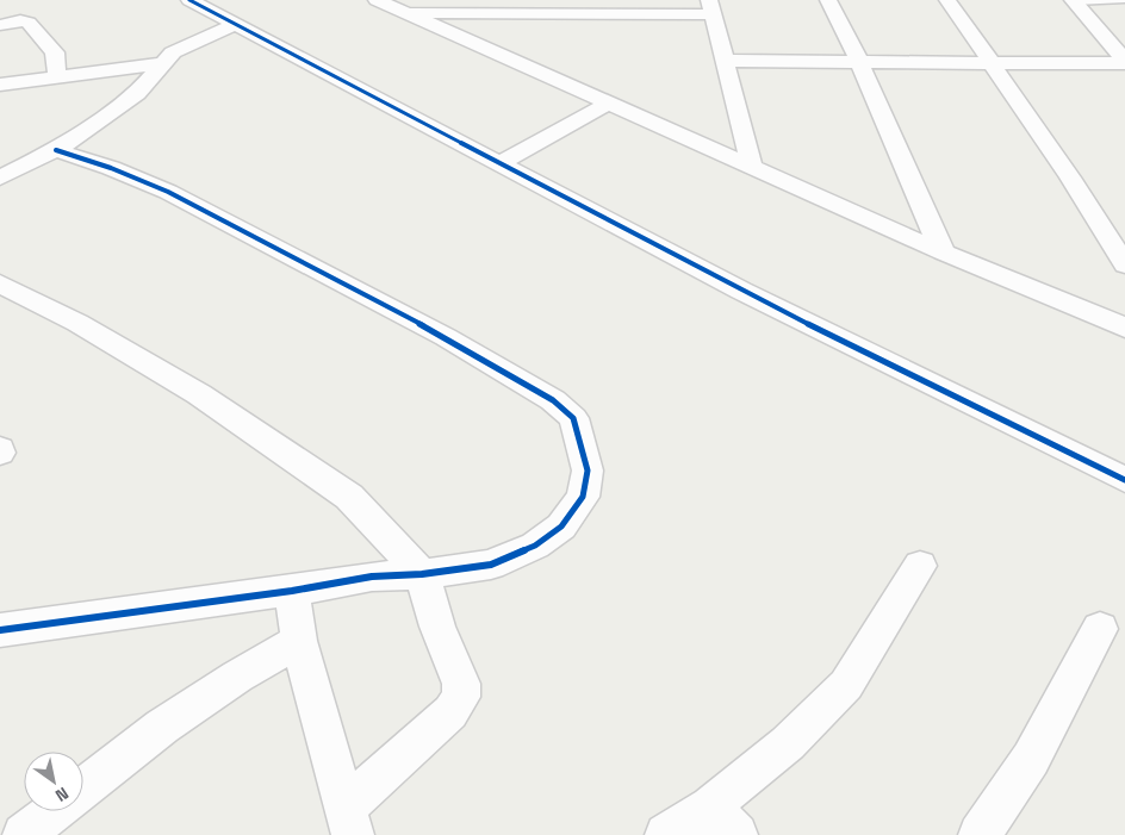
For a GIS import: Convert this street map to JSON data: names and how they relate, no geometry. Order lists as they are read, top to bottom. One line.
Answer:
{"north":"bottom right"}
